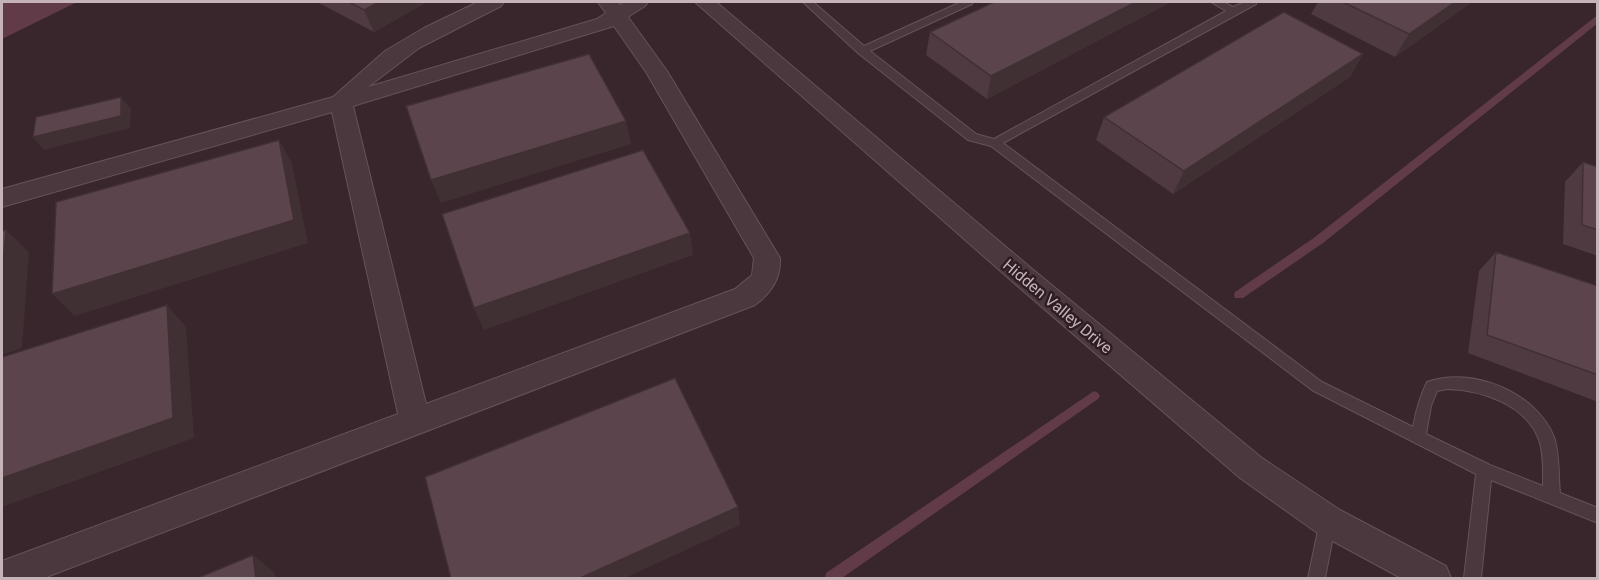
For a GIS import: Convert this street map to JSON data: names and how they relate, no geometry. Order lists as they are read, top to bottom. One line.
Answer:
{"streets":{"street":["Hidden Valley Drive"]}}
